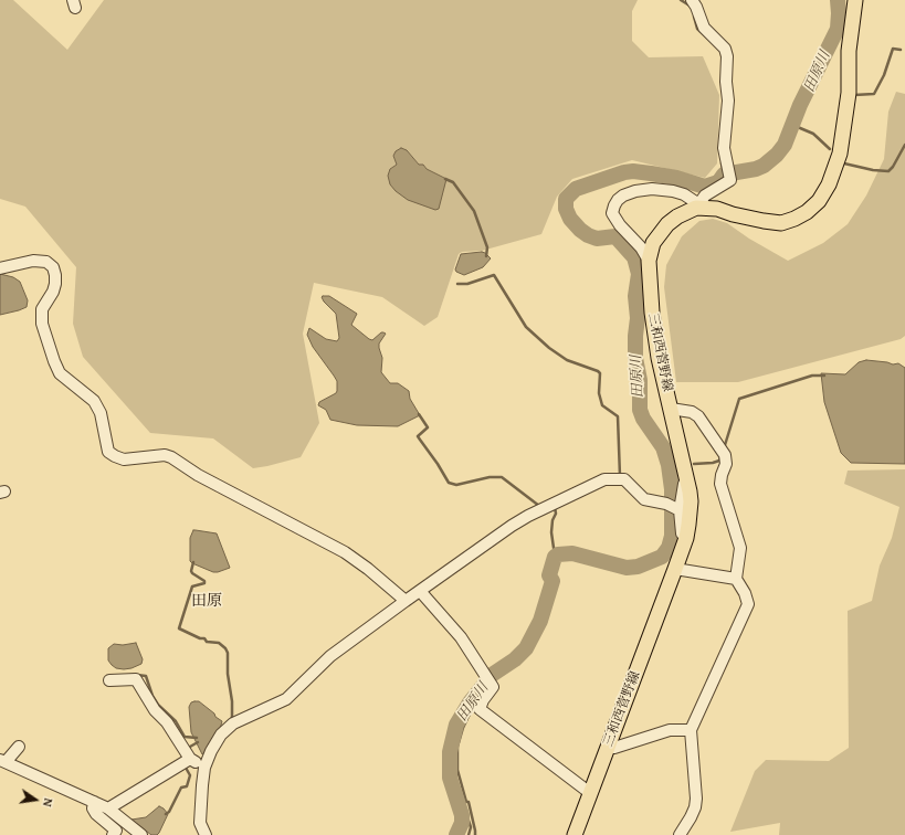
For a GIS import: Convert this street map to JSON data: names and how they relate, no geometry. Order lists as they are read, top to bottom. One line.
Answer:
{"streets":{"main road":["三和西菅野線"]},"districts":["田原"],"water":["田原川"],"north":"right"}
